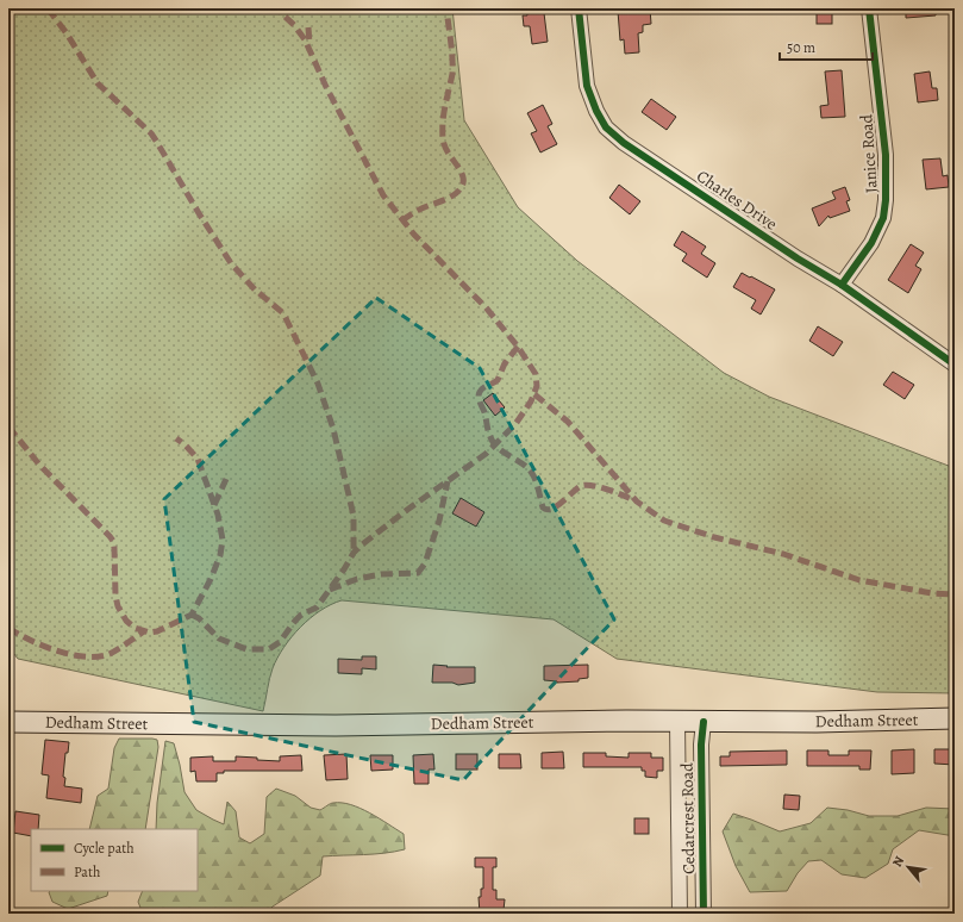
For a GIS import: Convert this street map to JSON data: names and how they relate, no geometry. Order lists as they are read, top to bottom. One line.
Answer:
{"streets":{"main road":["Dedham Street"],"street":["Janice Road","Charles Drive","Cedarcrest Road"]},"crossings":[["Janice Road","Charles Drive"],["Dedham Street","Cedarcrest Road"]],"legend":["Cycle path","Path"],"scale_bar":"50 m","north":"top left"}
